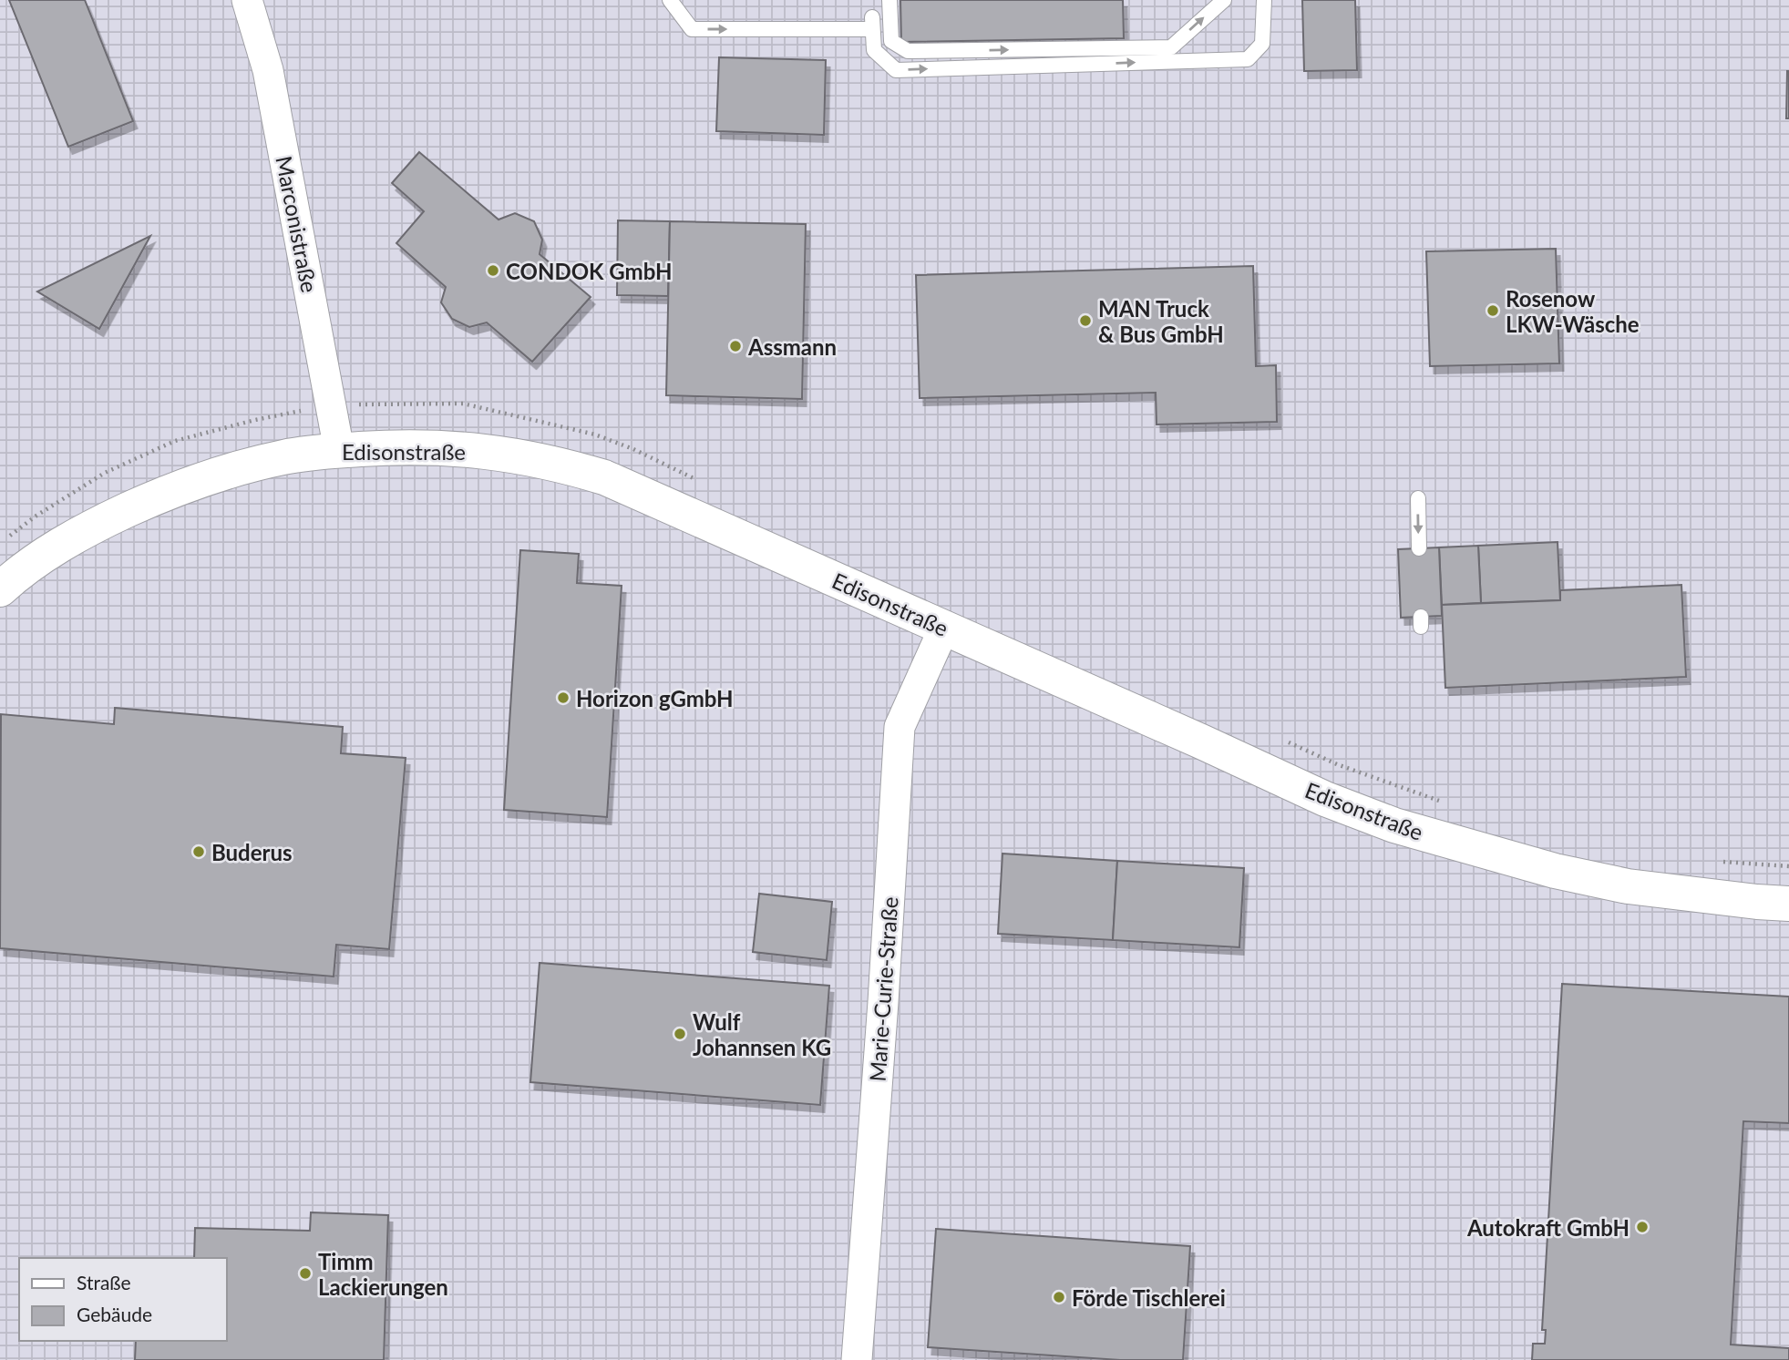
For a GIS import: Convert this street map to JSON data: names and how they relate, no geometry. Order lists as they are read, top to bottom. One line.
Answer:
{"streets":{"street":["Marconistraße","Edisonstraße","Marie-Curie-Straße"]},"crossings":[["Marconistraße","Edisonstraße"],["Edisonstraße","Marie-Curie-Straße"]],"places":["CONDOK GmbH","Rosenow LKW-Wäsche","MAN Truck & Bus GmbH","Assmann","Horizon gGmbH","Buderus","Wulf Johannsen KG","Autokraft GmbH","Timm Lackierungen","Förde Tischlerei"],"legend":["Straße","Gebäude"]}
